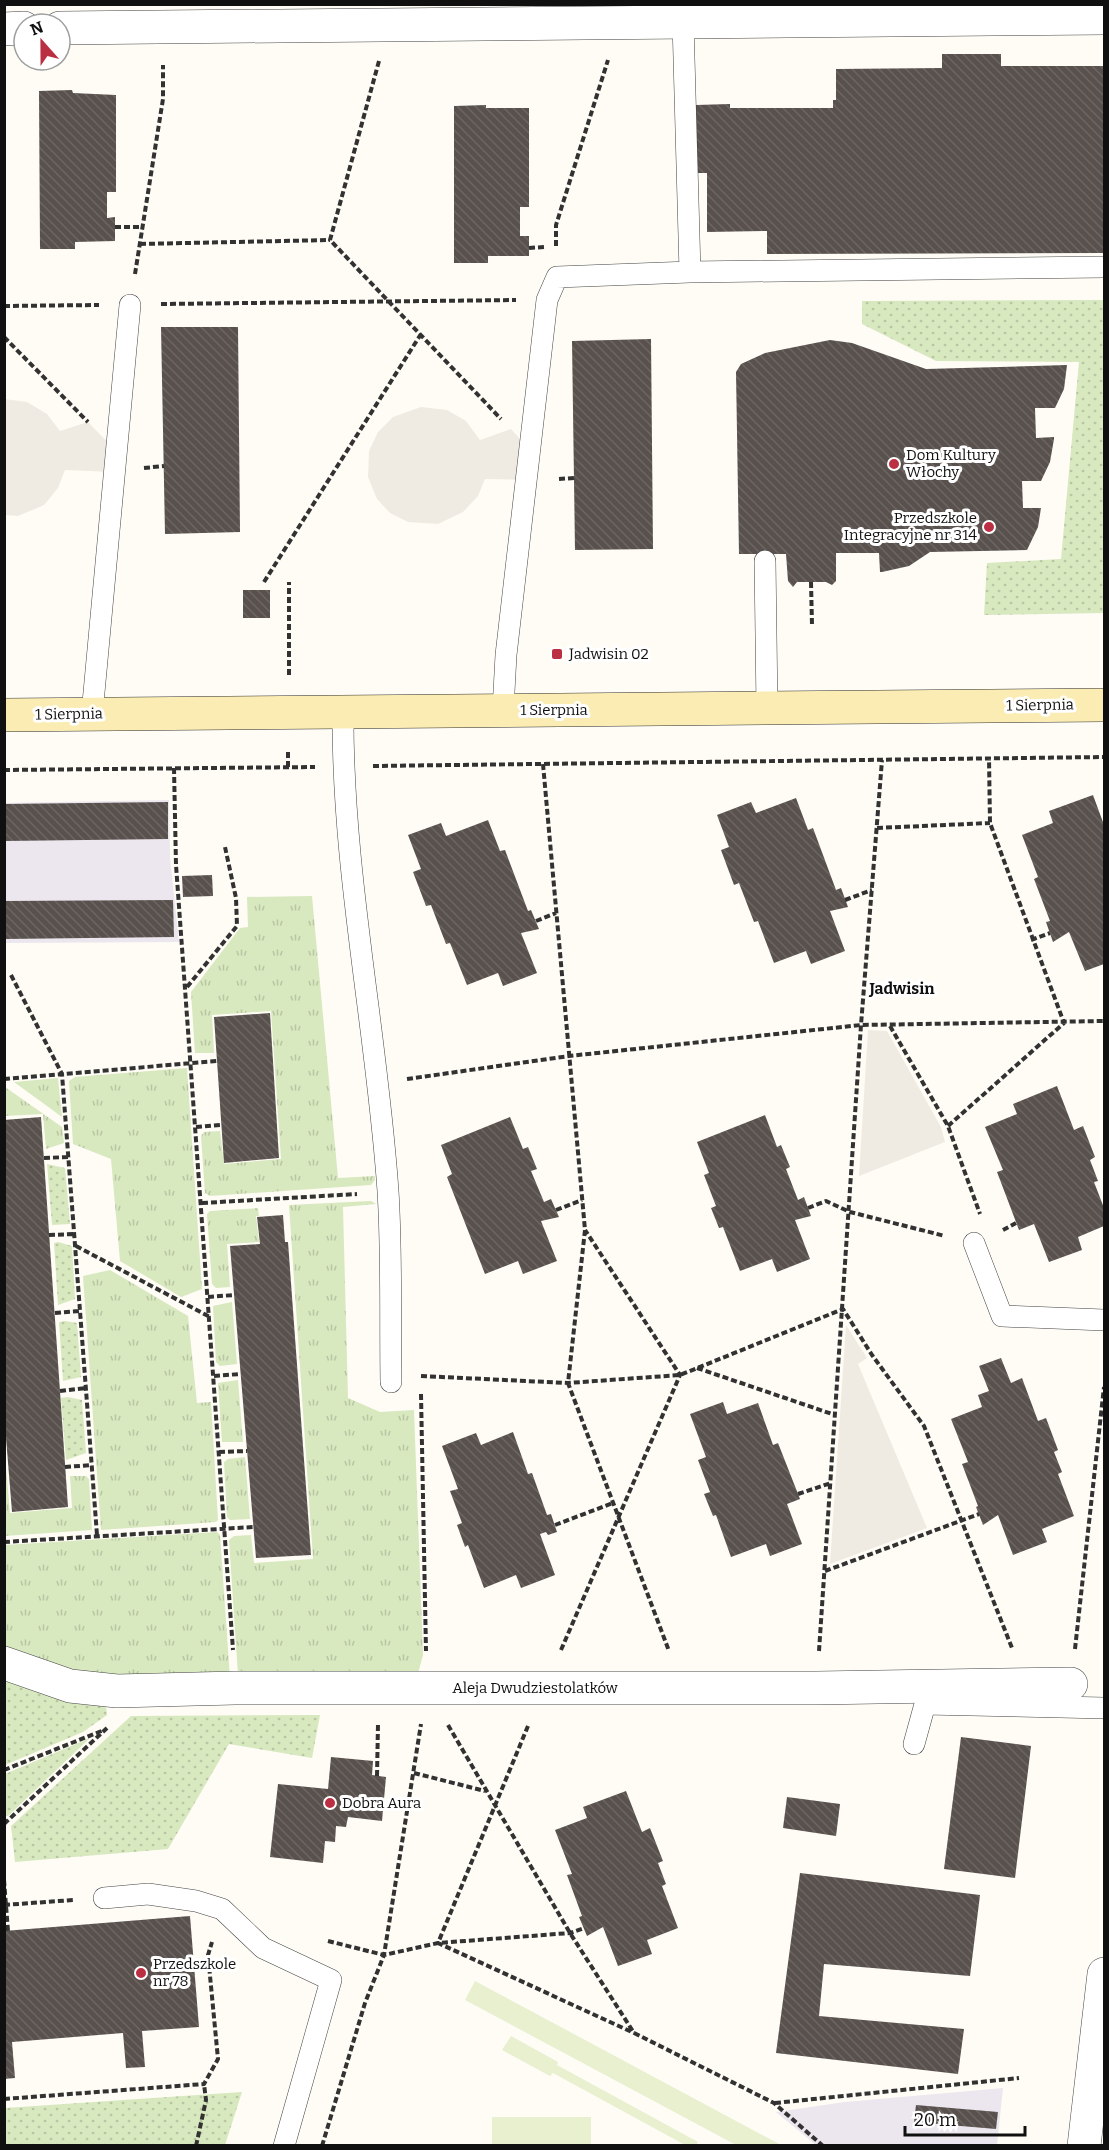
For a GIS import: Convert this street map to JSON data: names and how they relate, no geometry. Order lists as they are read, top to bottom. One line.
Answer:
{"streets":{"street":["1 Sierpnia","Aleja Dwudziestolatków"]},"districts":["Jadwisin"],"places":{"other":["Dom Kultury Włochy","Przedszkole Integracyjne nr 314","Dobra Aura","Przedszkole nr 78"],"transit":["Jadwisin 02"]},"scale_bar":"20 m","north":"top"}
